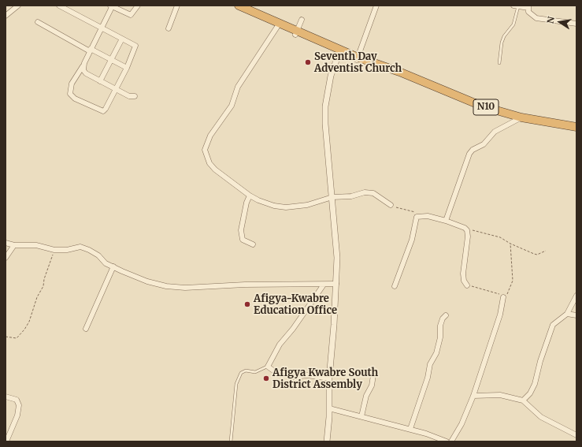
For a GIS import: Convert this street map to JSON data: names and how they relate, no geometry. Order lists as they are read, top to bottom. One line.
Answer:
{"streets":{"highway":["N10"]},"places":["Seventh Day Adventist Church","Afigya-Kwabre Education Office","Afigya Kwabre South District Assembly"],"north":"left"}
